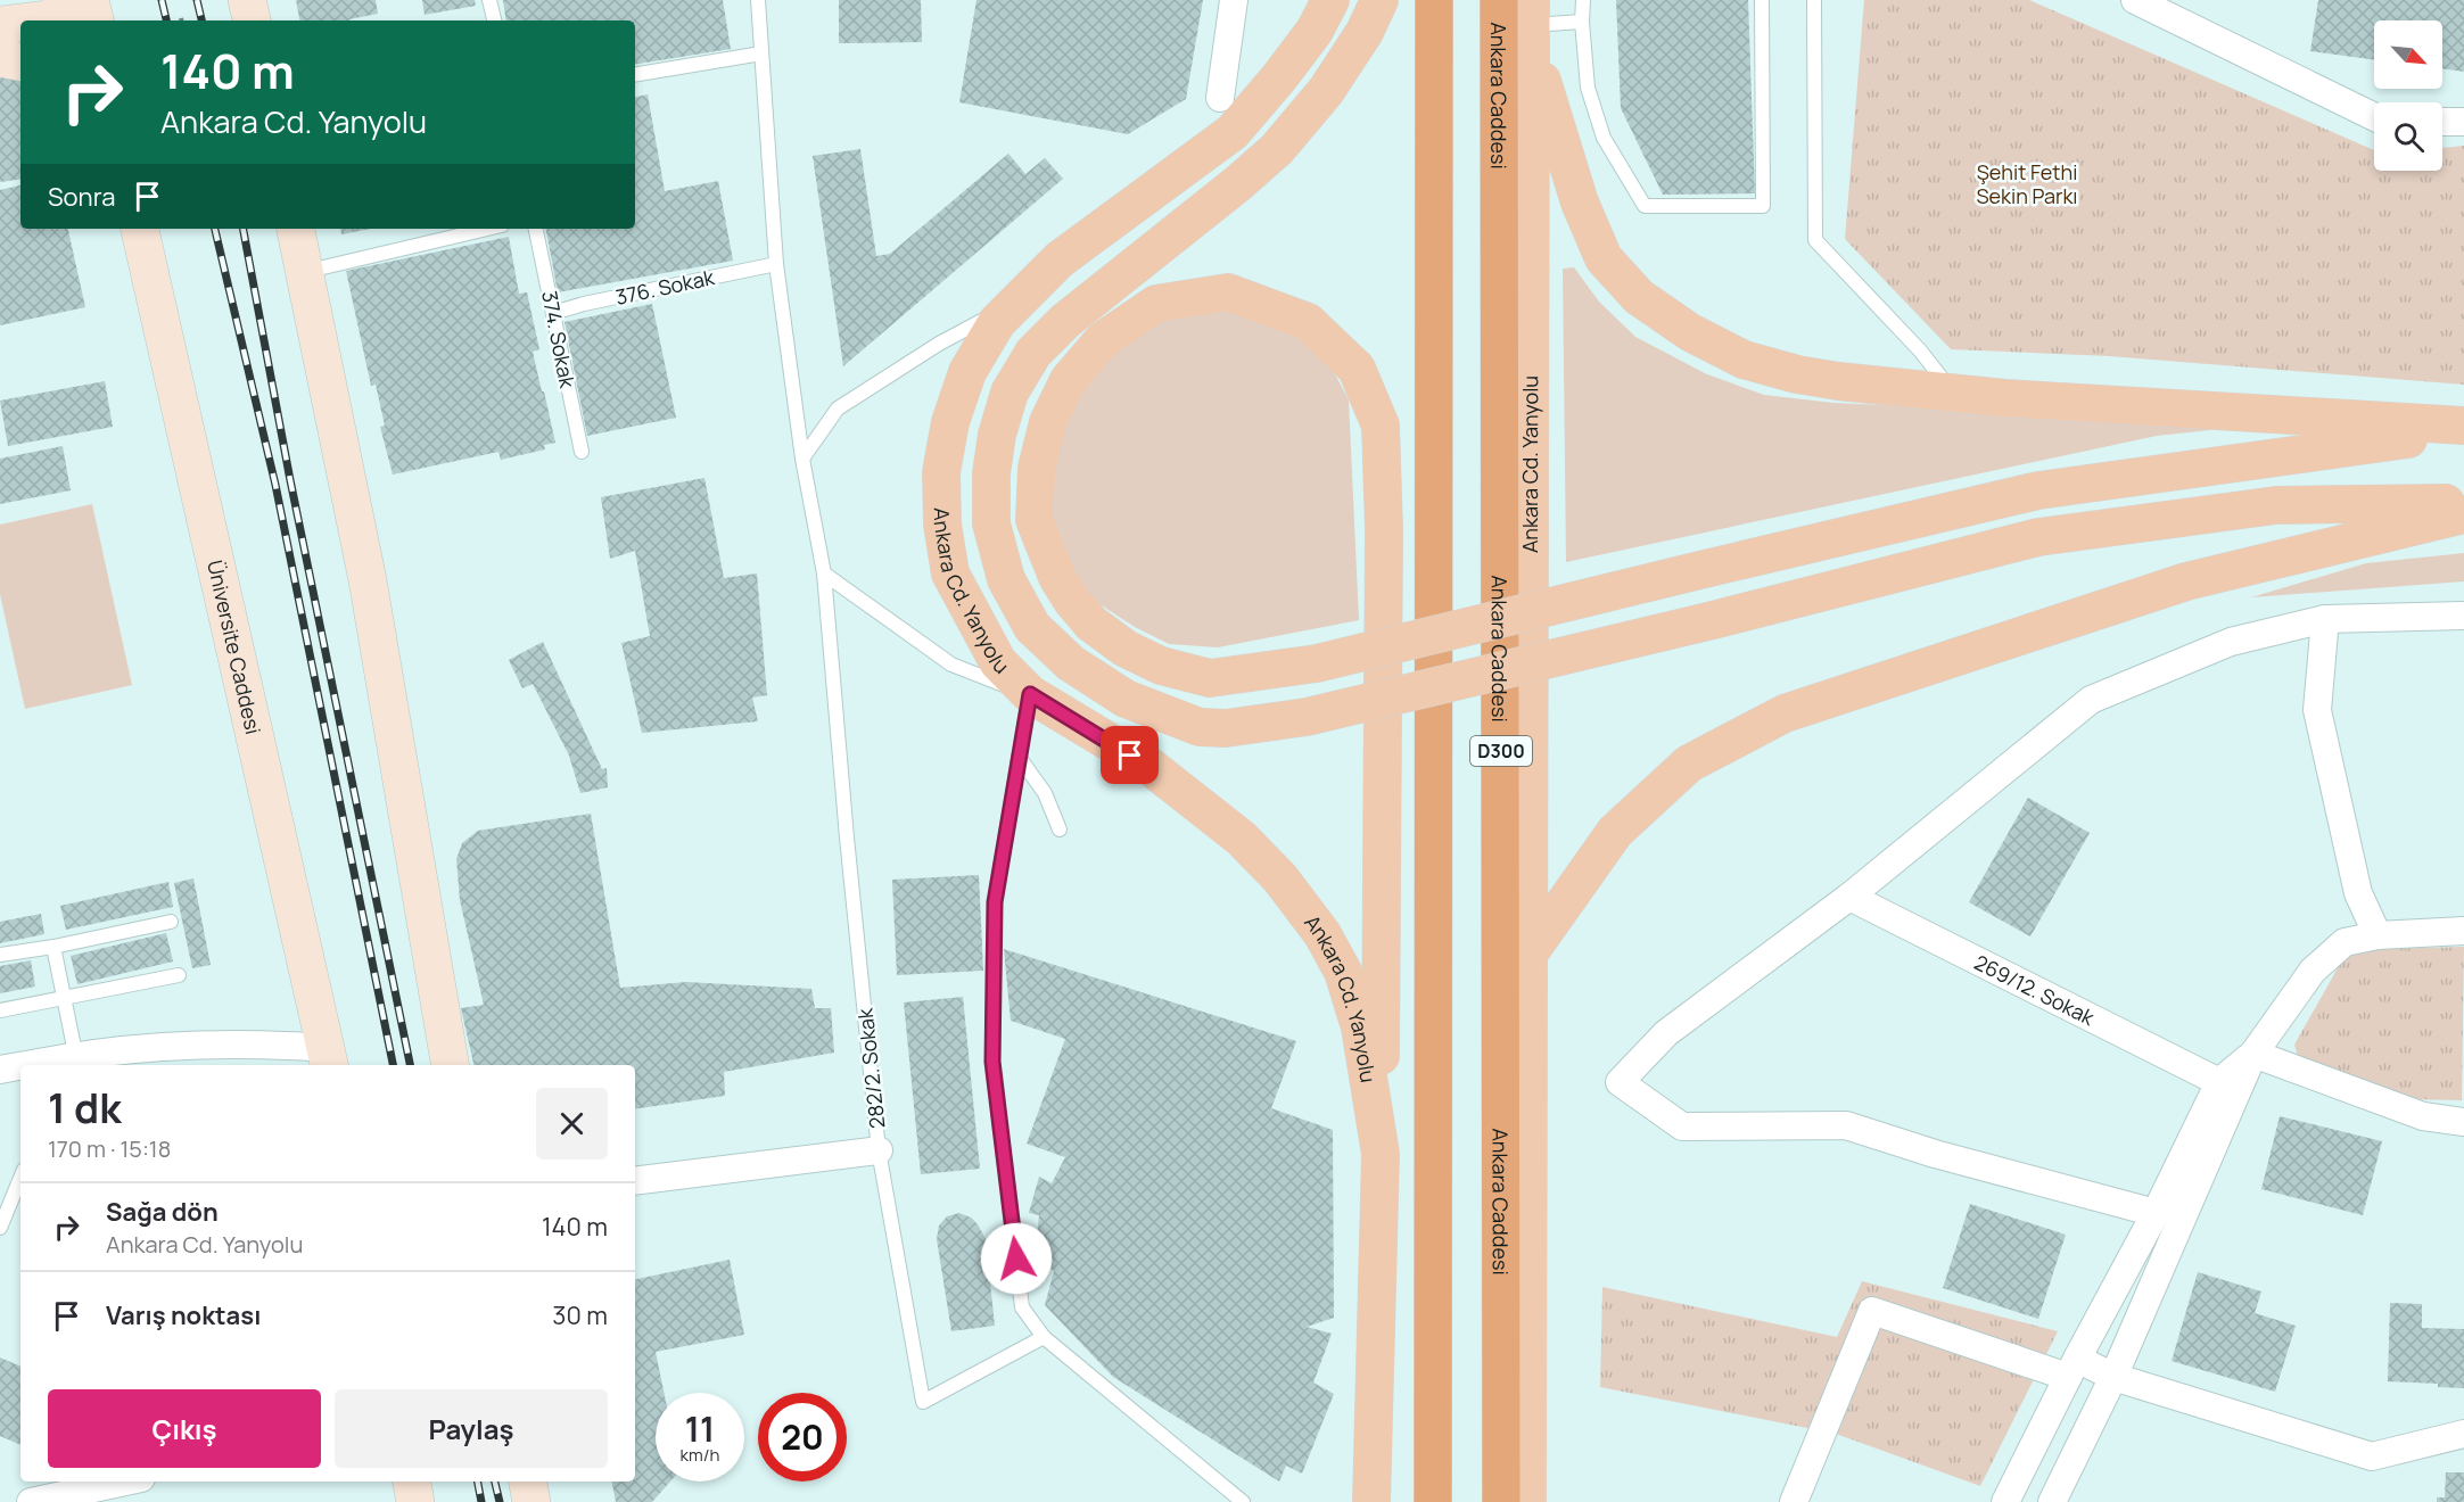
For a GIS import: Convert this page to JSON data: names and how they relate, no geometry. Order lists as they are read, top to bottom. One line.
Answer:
{"streets":{"highway":["Ankara Caddesi","D300"],"main road":["Ankara Cd. Yanyolu","Üniversite Caddesi"],"street":["269/12. Sokak"],"lane":["376. Sokak","374. Sokak","282/2. Sokak"]},"crossings":[["376. Sokak","374. Sokak"],["376. Sokak","282/2. Sokak"]],"parks":["Şehit Fethi Sekin Parkı"],"north":"bottom right","page":{"turn":["140 m","Ankara Cd. Yanyolu"],"then":"Sonra","heading":["1 dk","170 m · 15:18"],"list":[{"name":"Sağa dön","note":"Ankara Cd. Yanyolu","value":"140 m"},{"name":"Varış noktası","value":"30 m"}],"buttons":["Çıkış","Paylaş"],"speed":"11 km/h","limit":"20"}}
